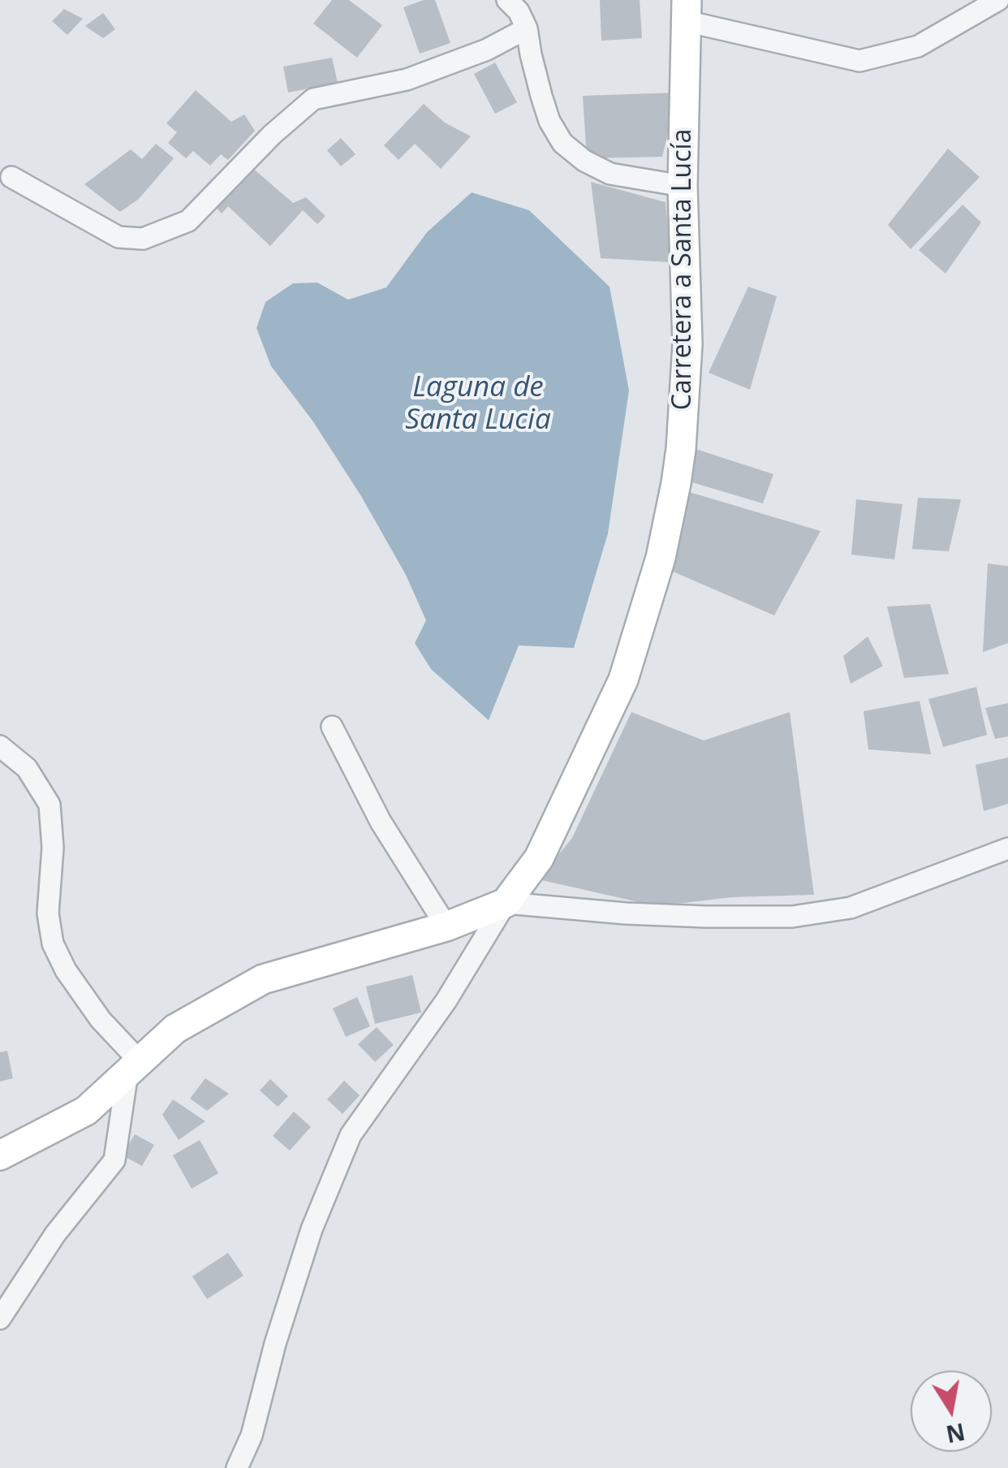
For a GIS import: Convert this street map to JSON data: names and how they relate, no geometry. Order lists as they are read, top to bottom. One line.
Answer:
{"streets":{"main road":["Carretera a Santa Lucía"]},"water":["Laguna de Santa Lucia"],"north":"bottom"}
